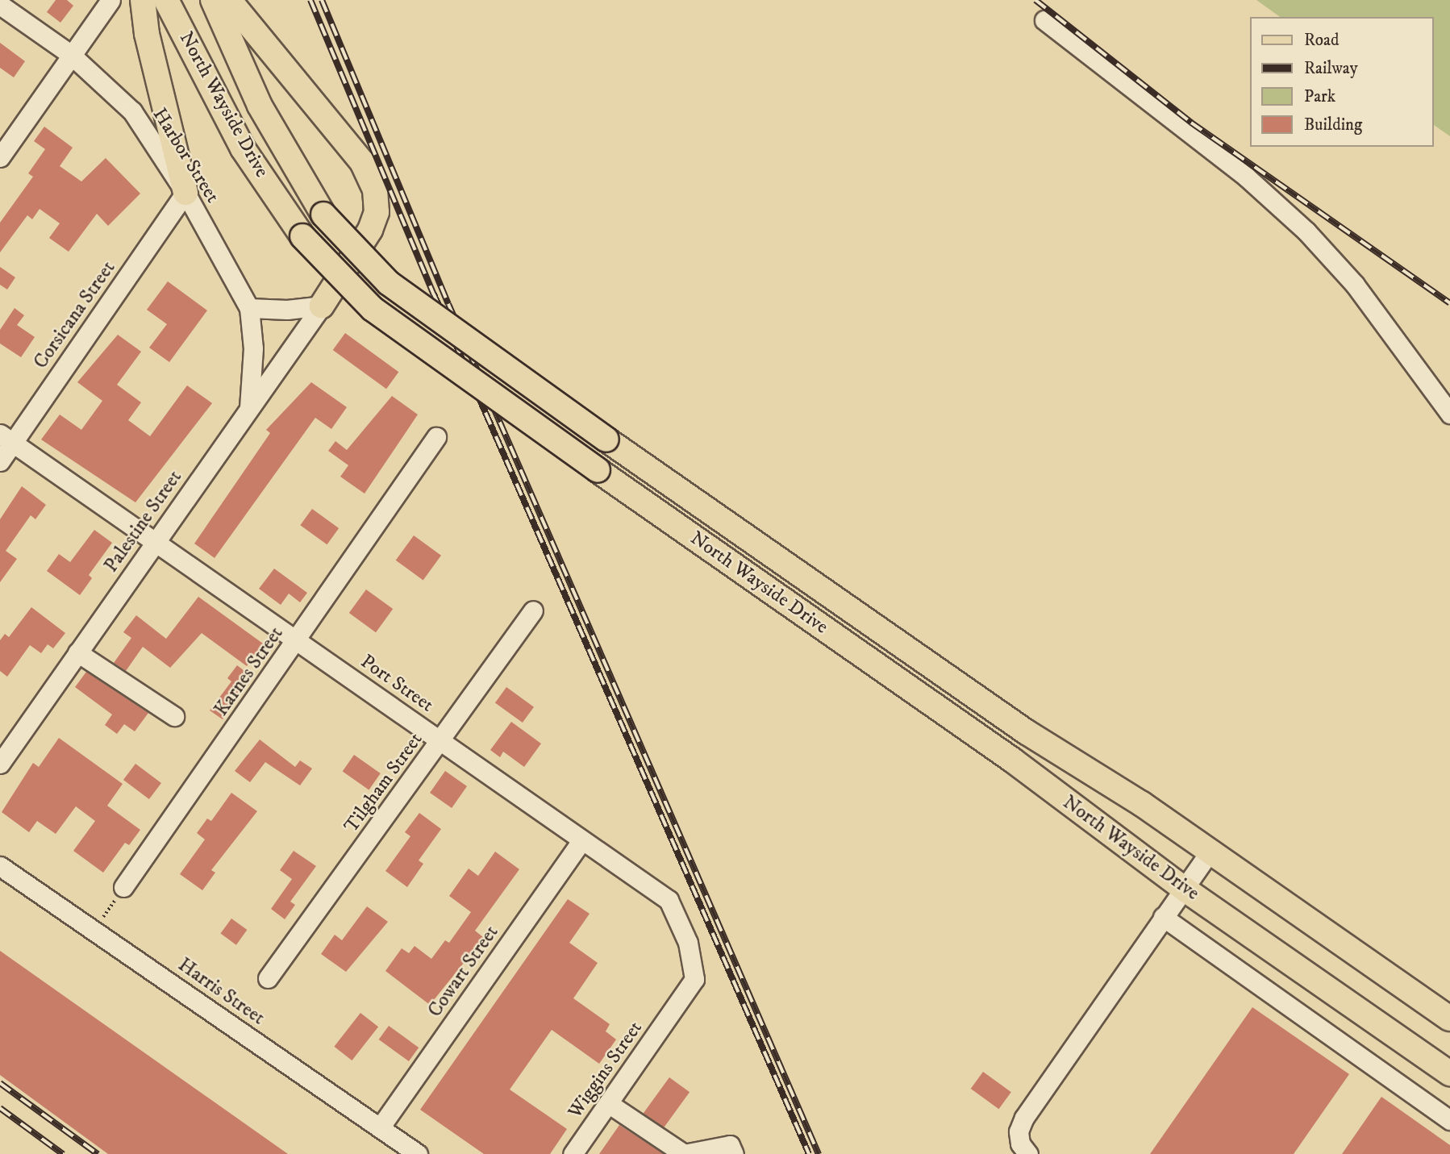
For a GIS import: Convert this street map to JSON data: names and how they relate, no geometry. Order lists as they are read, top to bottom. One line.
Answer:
{"streets":{"main road":["North Wayside Drive"],"street":["Harbor Street","Corsicana Street","Palestine Street","Karnes Street","Port Street","Tilgham Street","Cowart Street","Harris Street","Wiggins Street"]},"crossings":[["Harbor Street","Corsicana Street"],["Corsicana Street","Port Street"],["Palestine Street","Port Street"],["Karnes Street","Port Street"],["Port Street","Tilgham Street"],["Port Street","Cowart Street"],["Port Street","Wiggins Street"],["Cowart Street","Harris Street"]],"legend":["Road","Railway","Park","Building"]}
